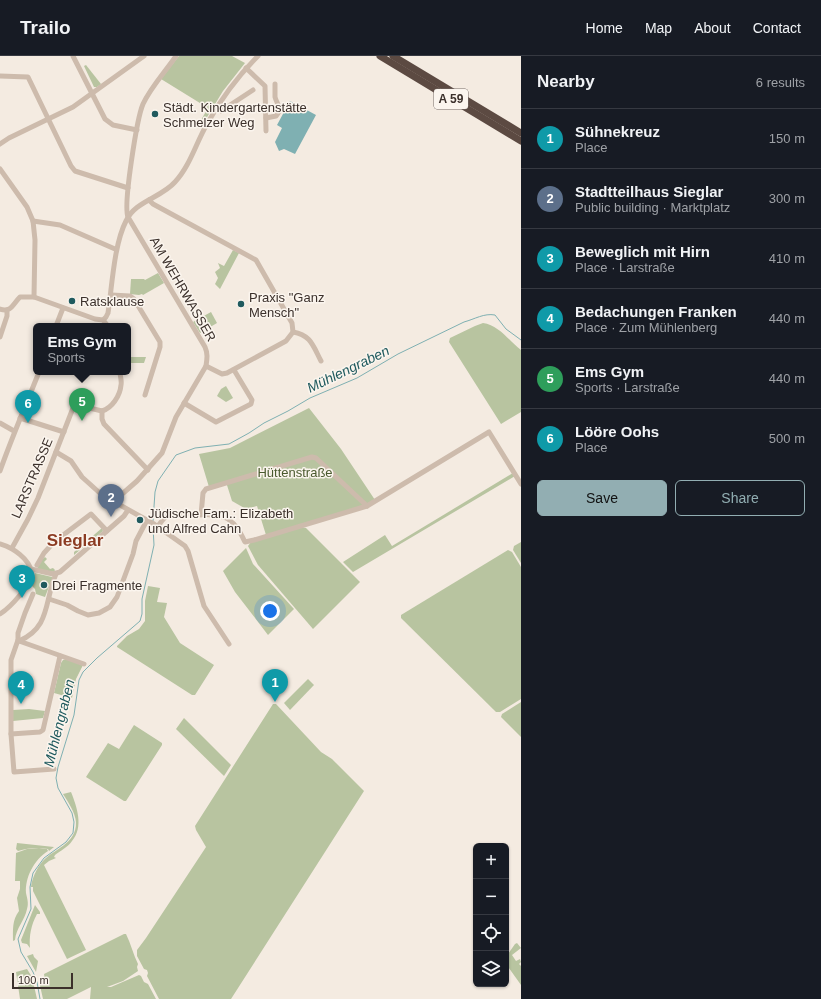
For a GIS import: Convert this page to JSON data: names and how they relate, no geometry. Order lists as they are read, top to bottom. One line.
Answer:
{"streets":{"highway":["A 59"],"street":["AM WEHRWASSER","LARSTRASSE"]},"districts":["Sieglar"],"water":["Mühlengraben"],"parks":["Hüttenstraße"],"places":["Städt. Kindergartenstätte Schmelzer Weg","Ratsklause","Praxis \"Ganz Mensch\"","Jüdische Fam.: Elizabeth und Alfred Cahn","Drei Fragmente"],"scale_bar":"100 m","page":{"header":"Trailo","nav":["Home","Map","About","Contact"],"heading":["Nearby","6 results"],"list":[{"mark":"1","name":"Sühnekreuz","note":"Place","value":"150 m"},{"mark":"2","name":"Stadtteilhaus Sieglar","note":"Public building · Marktplatz","value":"300 m"},{"mark":"3","name":"Beweglich mit Hirn","note":"Place · Larstraße","value":"410 m"},{"mark":"4","name":"Bedachungen Franken","note":"Place · Zum Mühlenberg","value":"440 m"},{"mark":"5","name":"Ems Gym","note":"Sports · Larstraße","value":"440 m"},{"mark":"6","name":"Lööre Oohs","note":"Place","value":"500 m"}],"popup":["Ems Gym","Sports"],"pins":["5","6","2","3","1","4"],"buttons":["Save","Share"],"map_buttons":["+","−"],"scale":"100 m"}}
